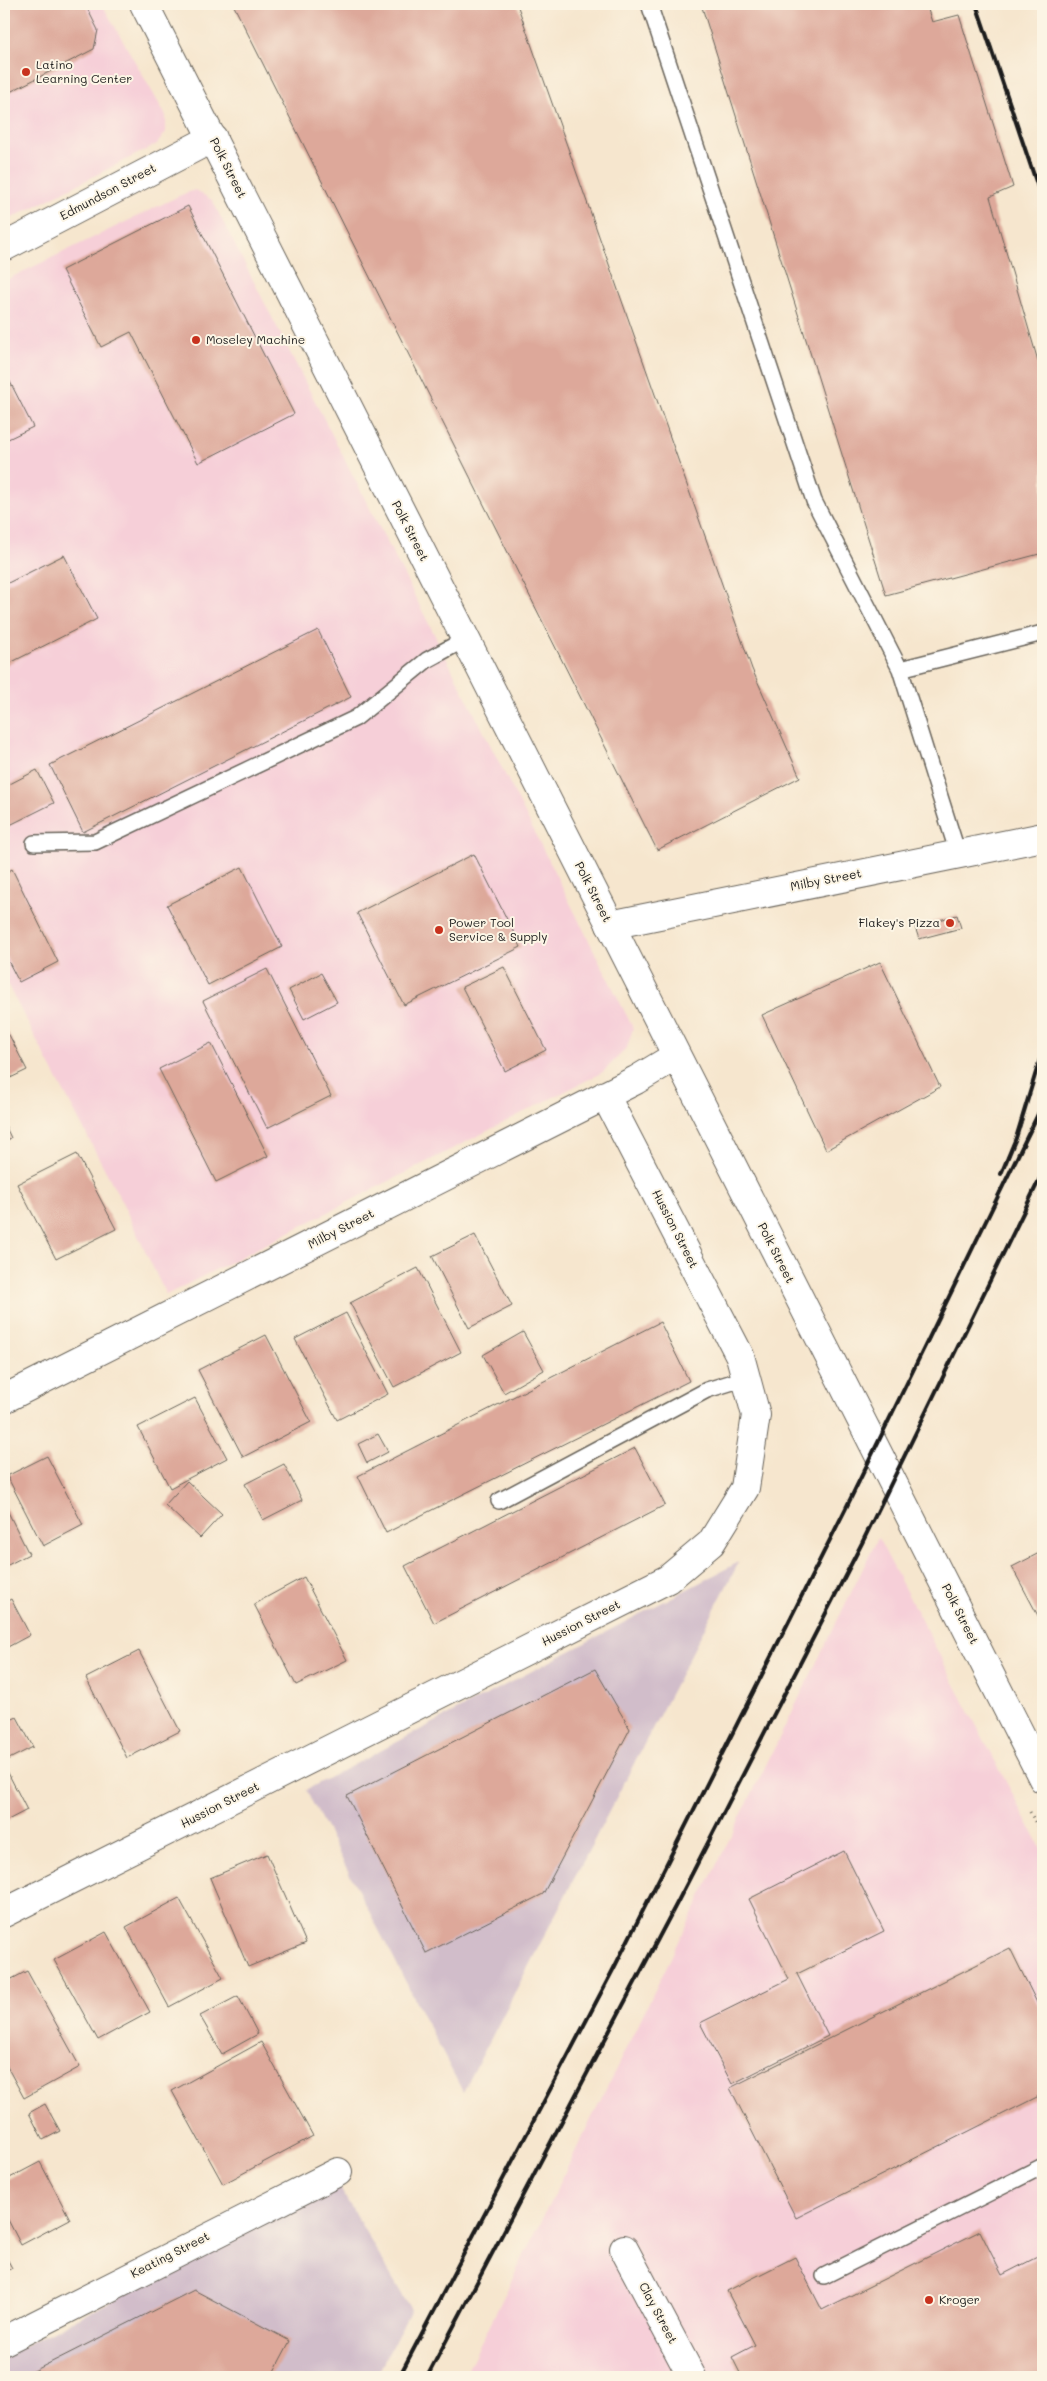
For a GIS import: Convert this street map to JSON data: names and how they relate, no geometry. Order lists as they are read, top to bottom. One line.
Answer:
{"streets":{"street":["Polk Street","Edmundson Street","Milby Street","Hussion Street","Keating Street","Clay Street"]},"crossings":[["Polk Street","Edmundson Street"],["Polk Street","Milby Street"],["Milby Street","Hussion Street"]],"places":["Latino Learning Center","Moseley Machine","Flakey's Pizza","Power Tool Service & Supply","Kroger"]}
